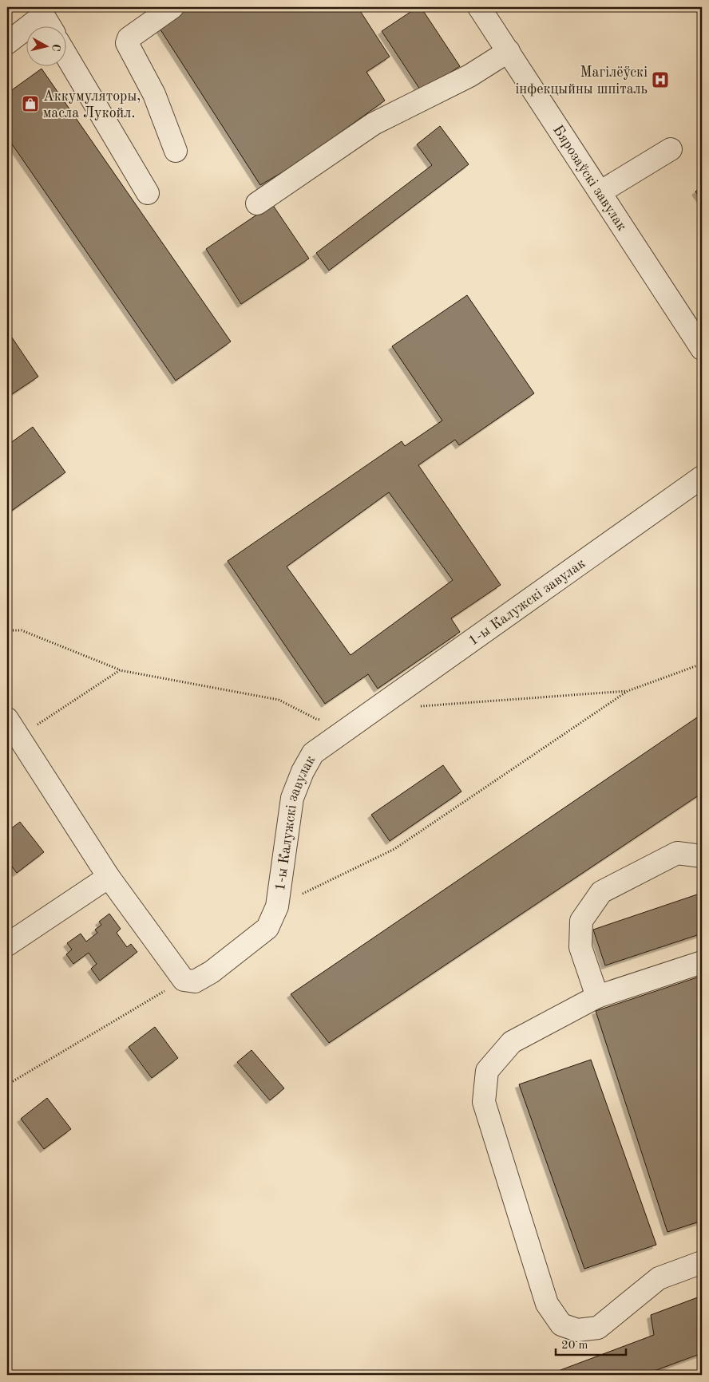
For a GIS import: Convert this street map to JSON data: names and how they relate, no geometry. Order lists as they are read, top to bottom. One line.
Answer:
{"streets":{"street":["Бярозаўскі завулак","1-ы Калужскі завулак"]},"places":{"hospital":["Магілёўскі інфекцыйны шпіталь"],"shop":["Аккумуляторы, масла Лукойл."]},"scale_bar":"20 m","north":"right"}
